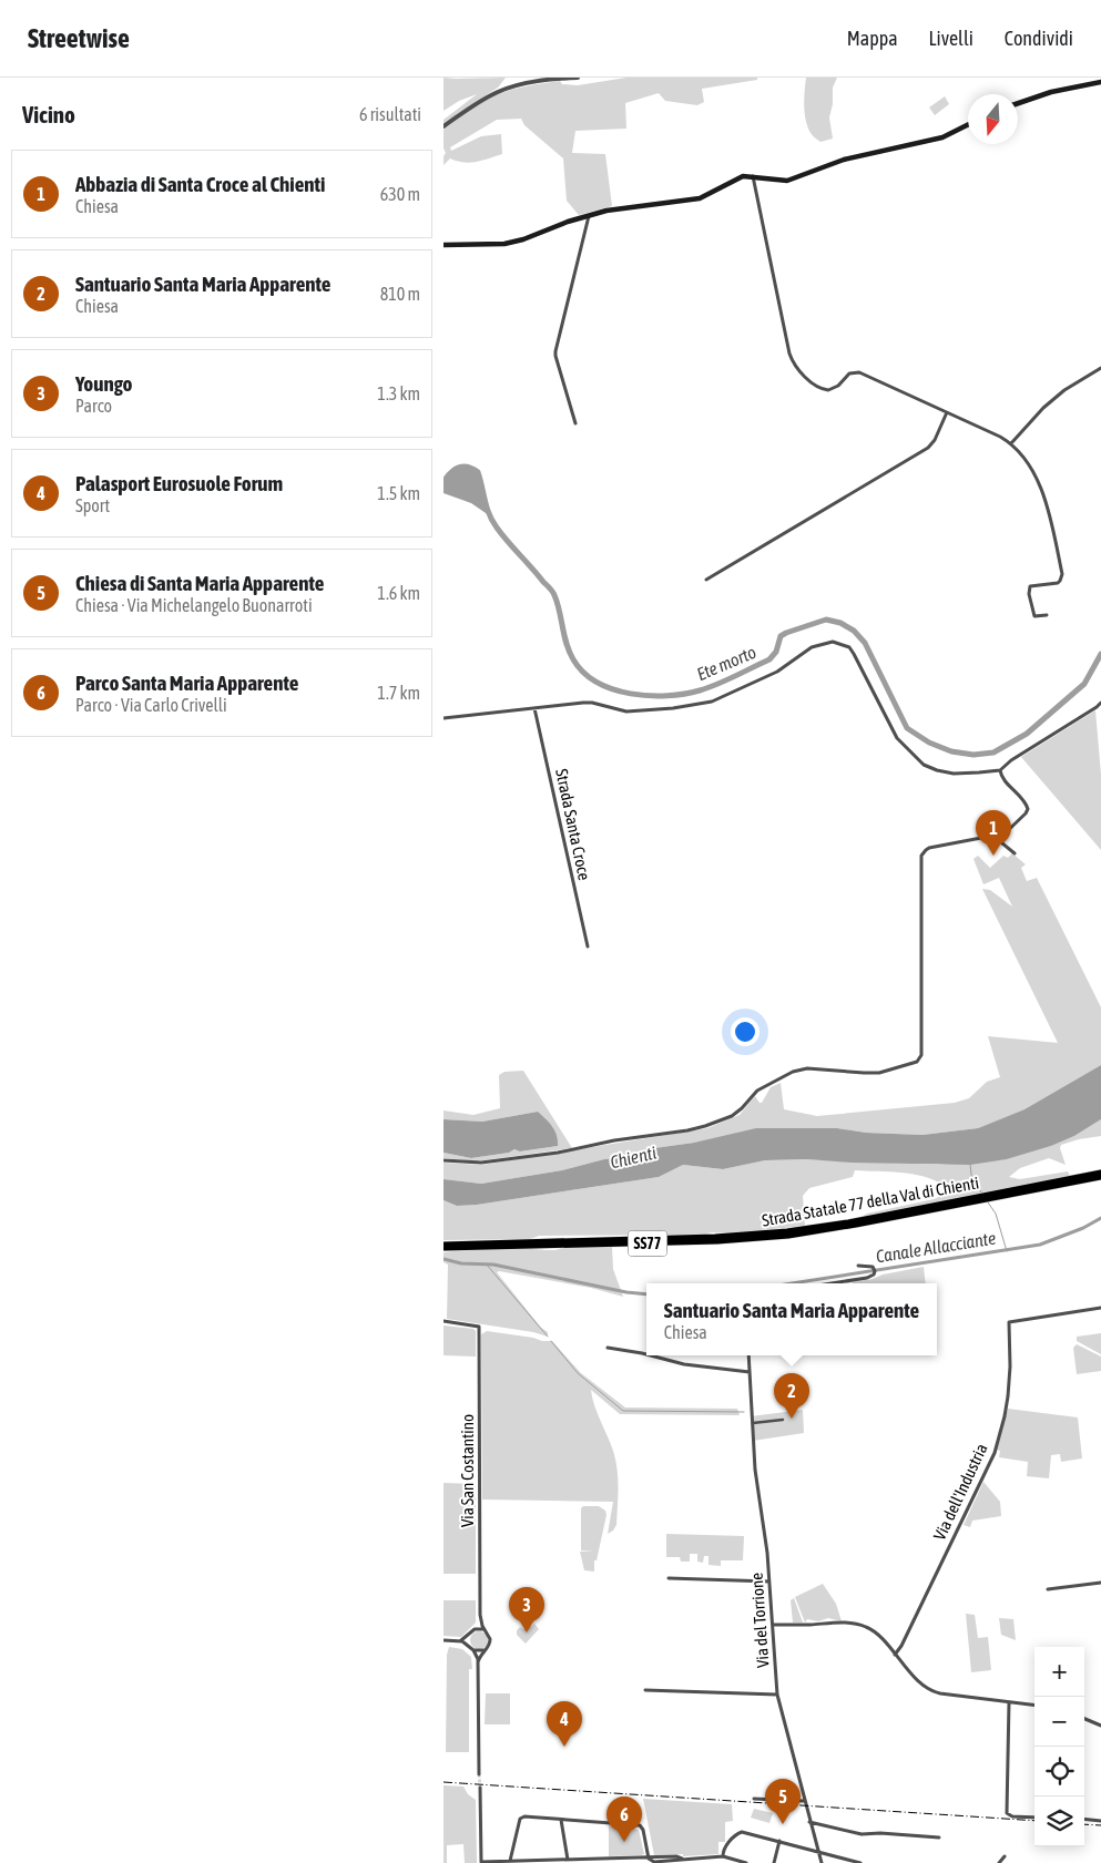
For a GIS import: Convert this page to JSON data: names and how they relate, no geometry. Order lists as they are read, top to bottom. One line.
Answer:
{"streets":{"highway":["Strada Statale 77 della Val di Chienti","SS77"],"street":["Strada Santa Croce","Via San Costantino","Via dell'Industria","Via del Torrione"]},"water":["Ete morto","Chienti","Canale Allacciante"],"north":"bottom","page":{"header":"Streetwise","nav":["Mappa","Livelli","Condividi"],"heading":["Vicino","6 risultati"],"list":[{"mark":"1","name":"Abbazia di Santa Croce al Chienti","note":"Chiesa","value":"630 m"},{"mark":"2","name":"Santuario Santa Maria Apparente","note":"Chiesa","value":"810 m"},{"mark":"3","name":"Youngo","note":"Parco","value":"1.3 km"},{"mark":"4","name":"Palasport Eurosuole Forum","note":"Sport","value":"1.5 km"},{"mark":"5","name":"Chiesa di Santa Maria Apparente","note":"Chiesa · Via Michelangelo Buonarroti","value":"1.6 km"},{"mark":"6","name":"Parco Santa Maria Apparente","note":"Parco · Via Carlo Crivelli","value":"1.7 km"}],"pins":["1","2","3","4","5","6"],"popup":["Santuario Santa Maria Apparente","Chiesa"],"map_buttons":["+","−"]}}
